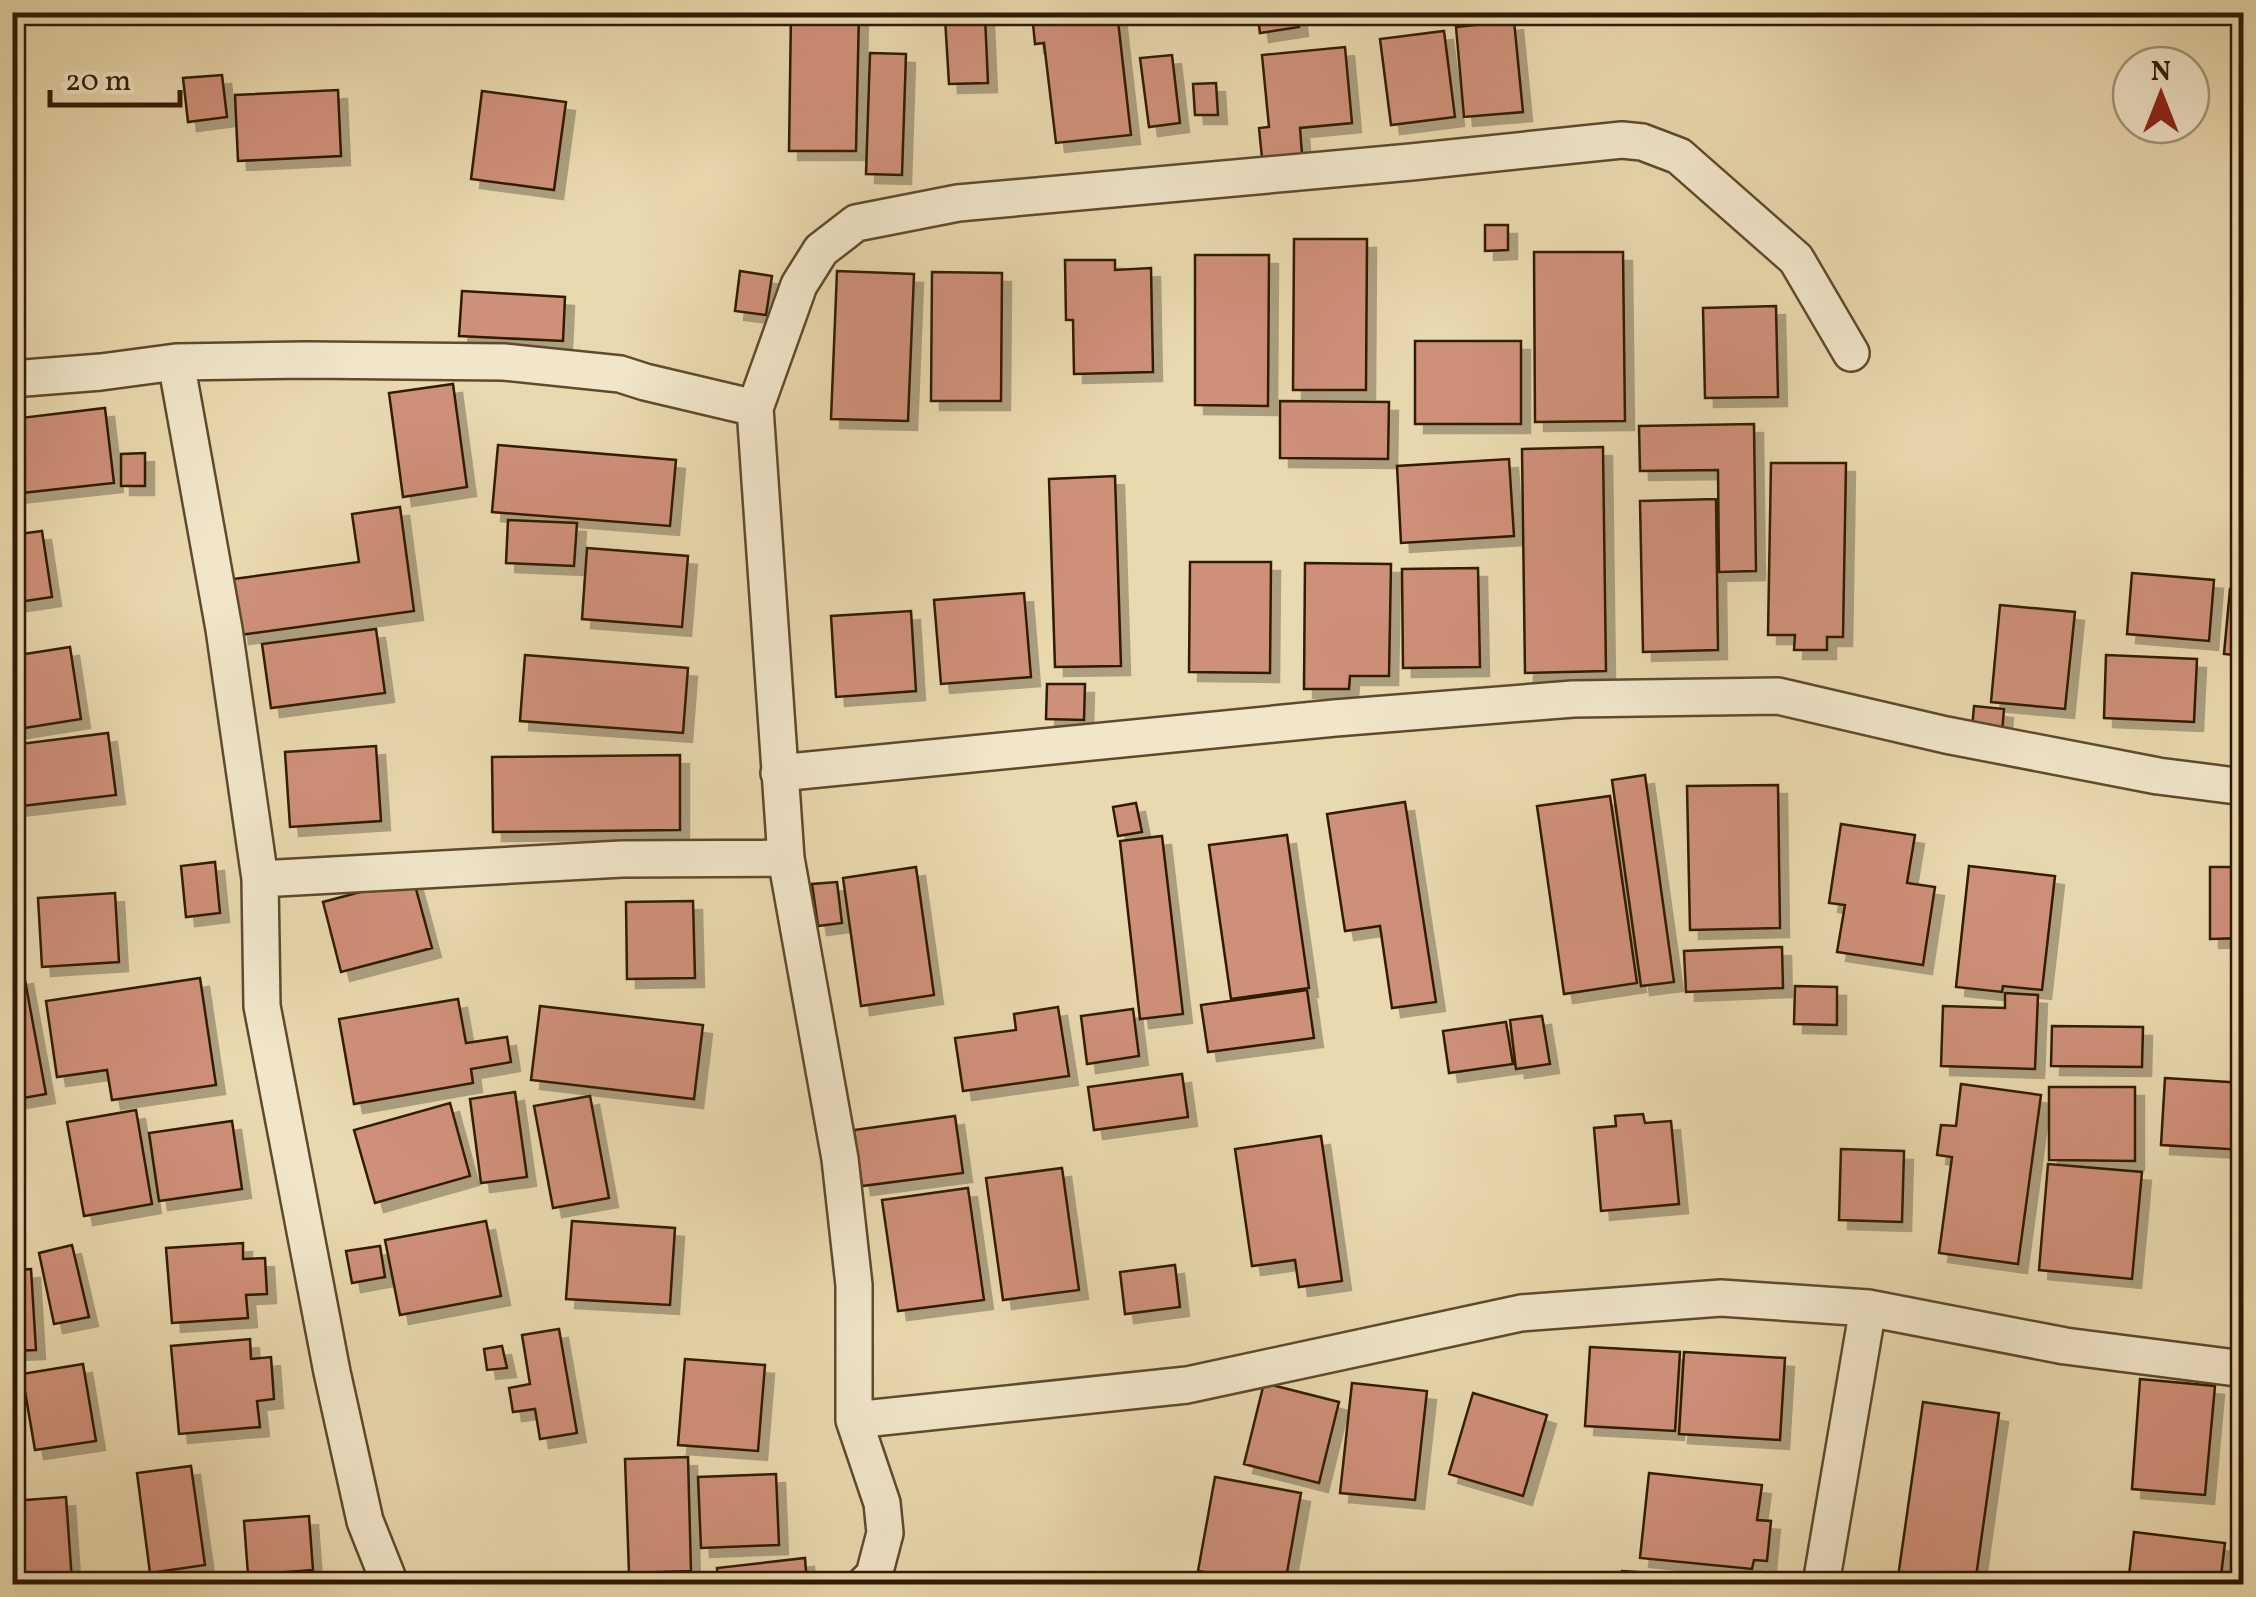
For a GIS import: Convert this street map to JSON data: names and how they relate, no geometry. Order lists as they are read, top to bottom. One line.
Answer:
{"scale_bar":"20 m","north":"top"}
